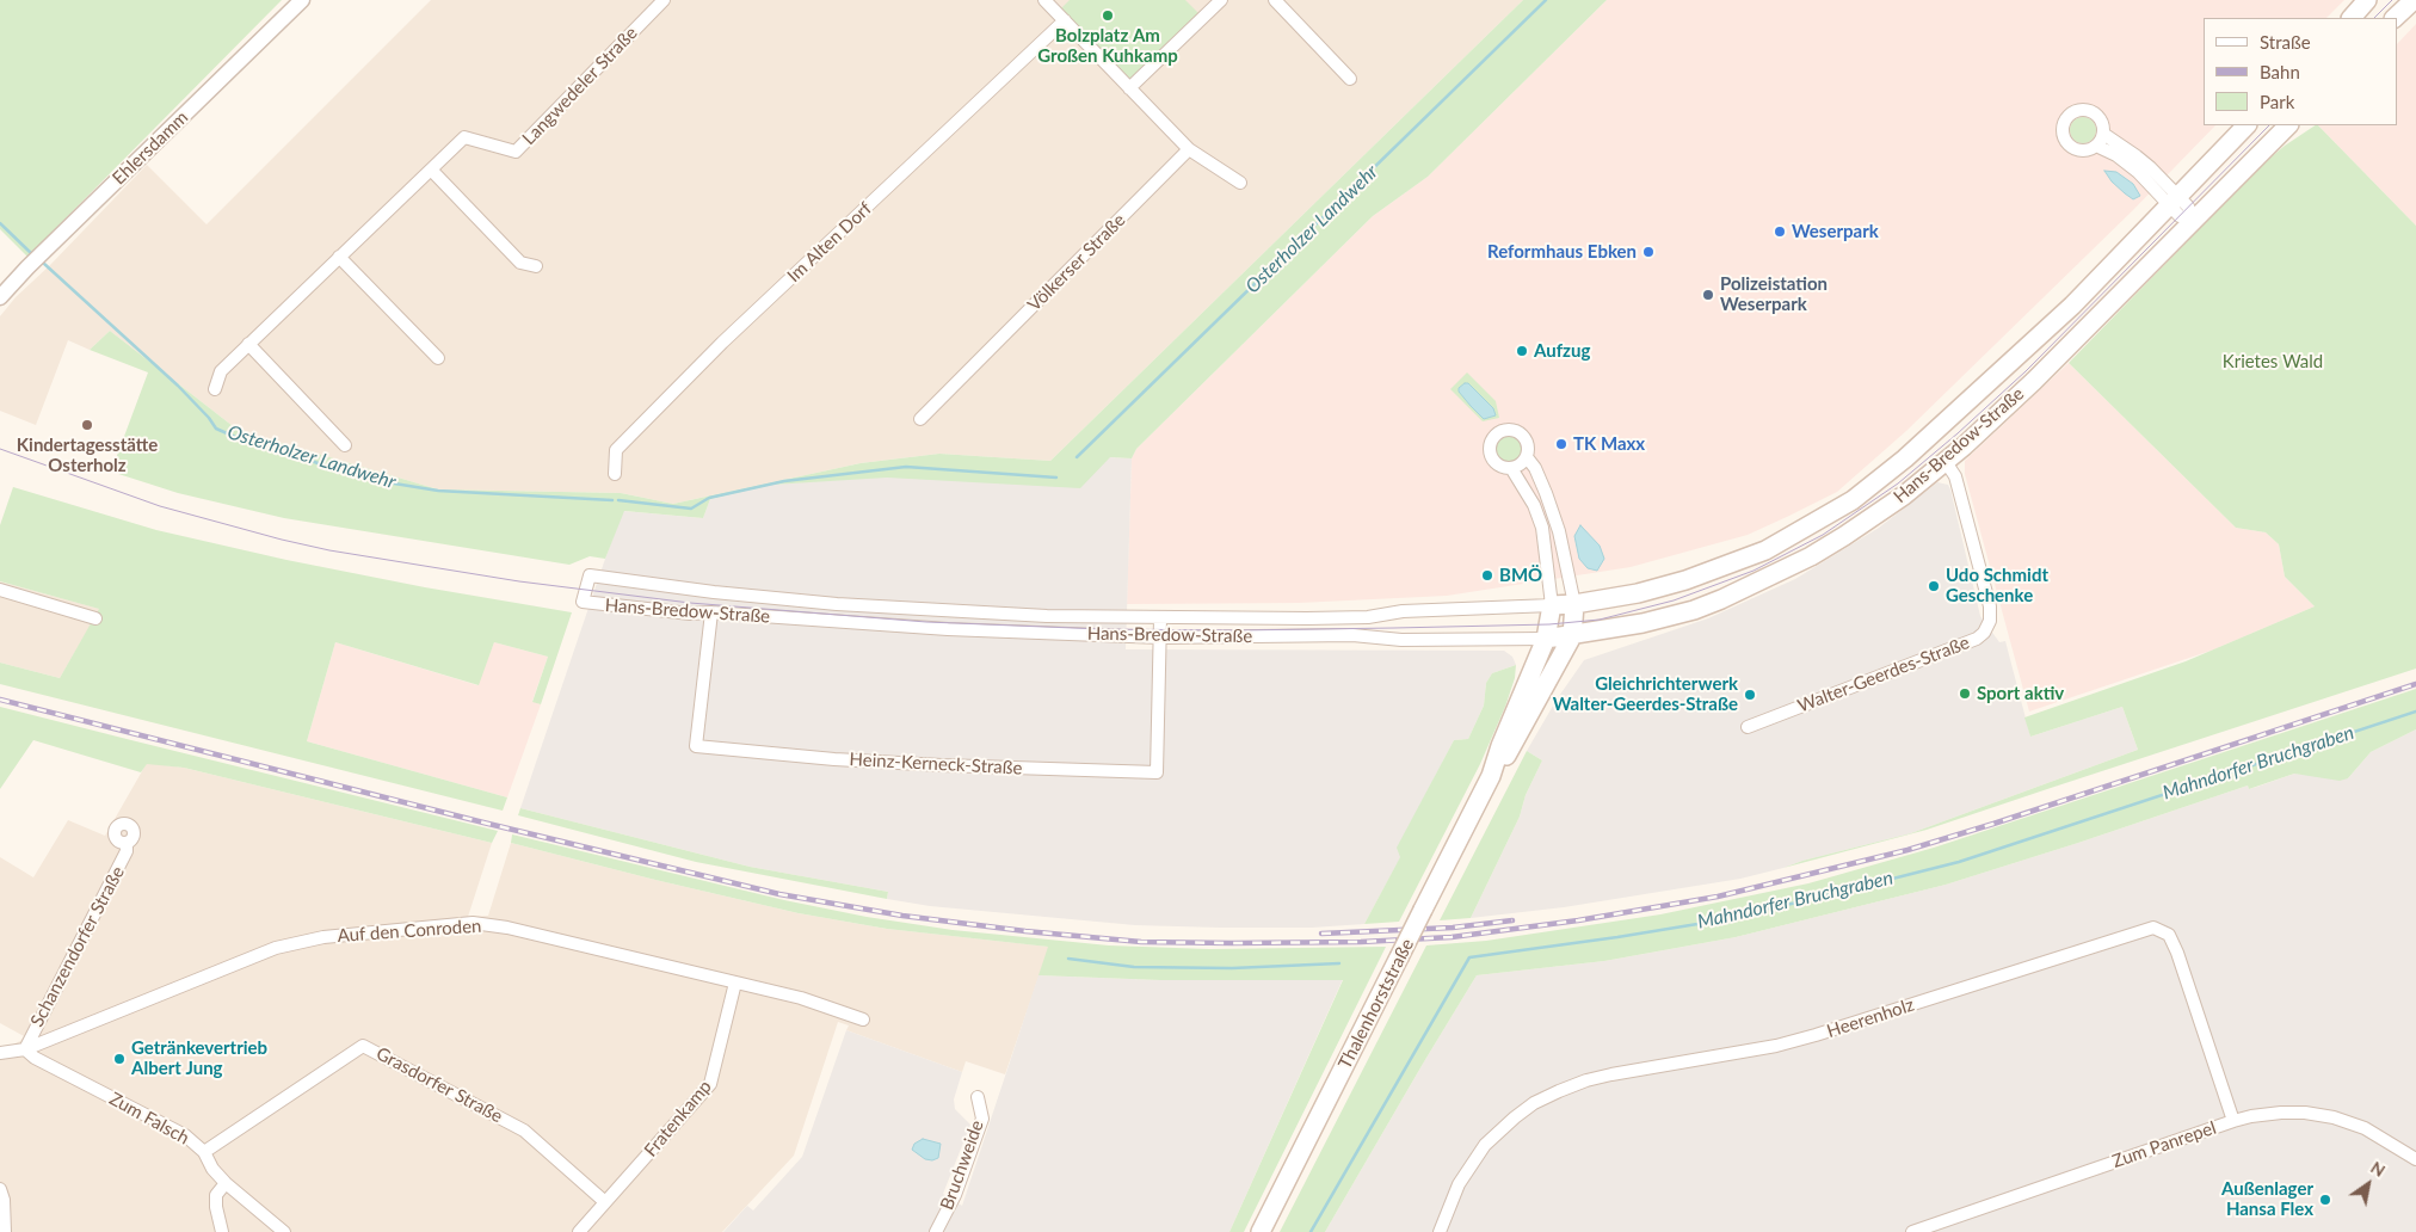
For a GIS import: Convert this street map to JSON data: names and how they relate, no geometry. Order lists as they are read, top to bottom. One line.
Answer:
{"streets":{"main road":["Hans-Bredow-Straße","Thalenhorststraße"],"street":["Langwedeler Straße","Ehlersdamm","Im Alten Dorf","Völkerser Straße","Walter-Geerdes-Straße","Heinz-Kerneck-Straße","Auf den Conroden","Schanzendorfer Straße","Heerenholz","Grasdorfer Straße","Zum Falsch","Fratenkamp","Zum Panrepel","Bruchweide"]},"crossings":[["Hans-Bredow-Straße","Walter-Geerdes-Straße"],["Hans-Bredow-Straße","Heinz-Kerneck-Straße"],["Hans-Bredow-Straße","Thalenhorststraße"],["Auf den Conroden","Schanzendorfer Straße"],["Auf den Conroden","Zum Falsch"],["Auf den Conroden","Fratenkamp"],["Schanzendorfer Straße","Zum Falsch"],["Heerenholz","Zum Panrepel"],["Grasdorfer Straße","Zum Falsch"],["Grasdorfer Straße","Fratenkamp"]],"water":["Osterholzer Landwehr","Mahndorfer Bruchgraben"],"parks":["Krietes Wald"],"places":["Bolzplatz Am Großen Kuhkamp","Weserpark","Reformhaus Ebken","Polizeistation Weserpark","Aufzug","Kindertagesstätte Osterholz","TK Maxx","BMÖ","Udo Schmidt Geschenke","Sport aktiv","Gleichrichterwerk Walter-Geerdes-Straße","Getränkevertrieb Albert Jung","Außenlager Hansa Flex"],"legend":["Straße","Bahn","Park"],"north":"top right"}
